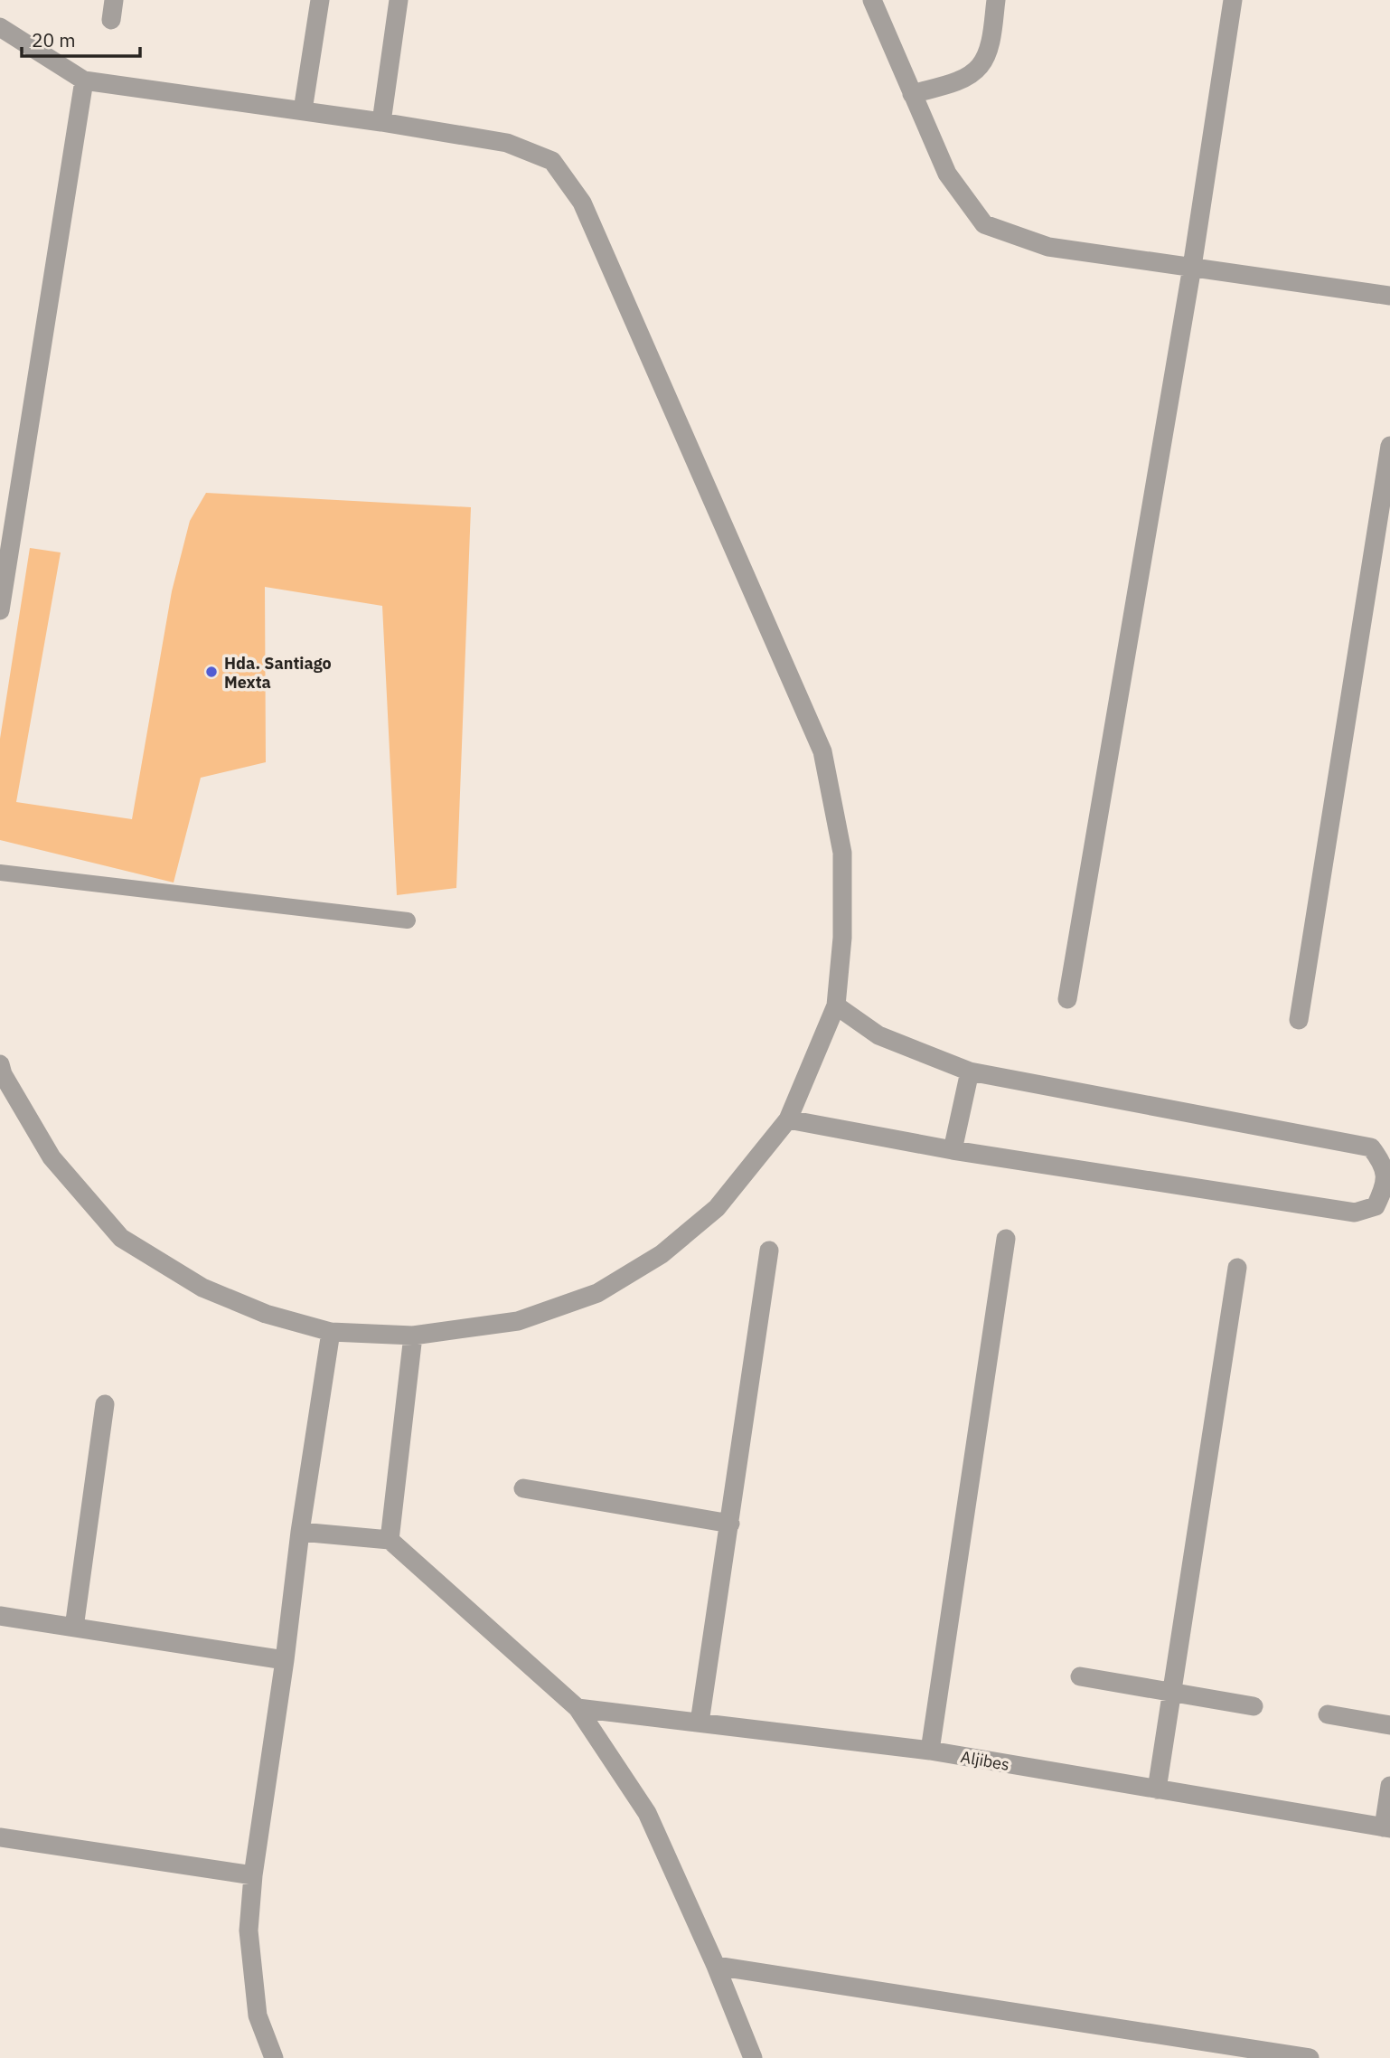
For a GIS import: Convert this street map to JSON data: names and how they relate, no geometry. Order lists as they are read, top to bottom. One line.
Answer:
{"streets":{"street":["Aljibes"]},"places":["Hda. Santiago Mexta"],"scale_bar":"20 m"}
